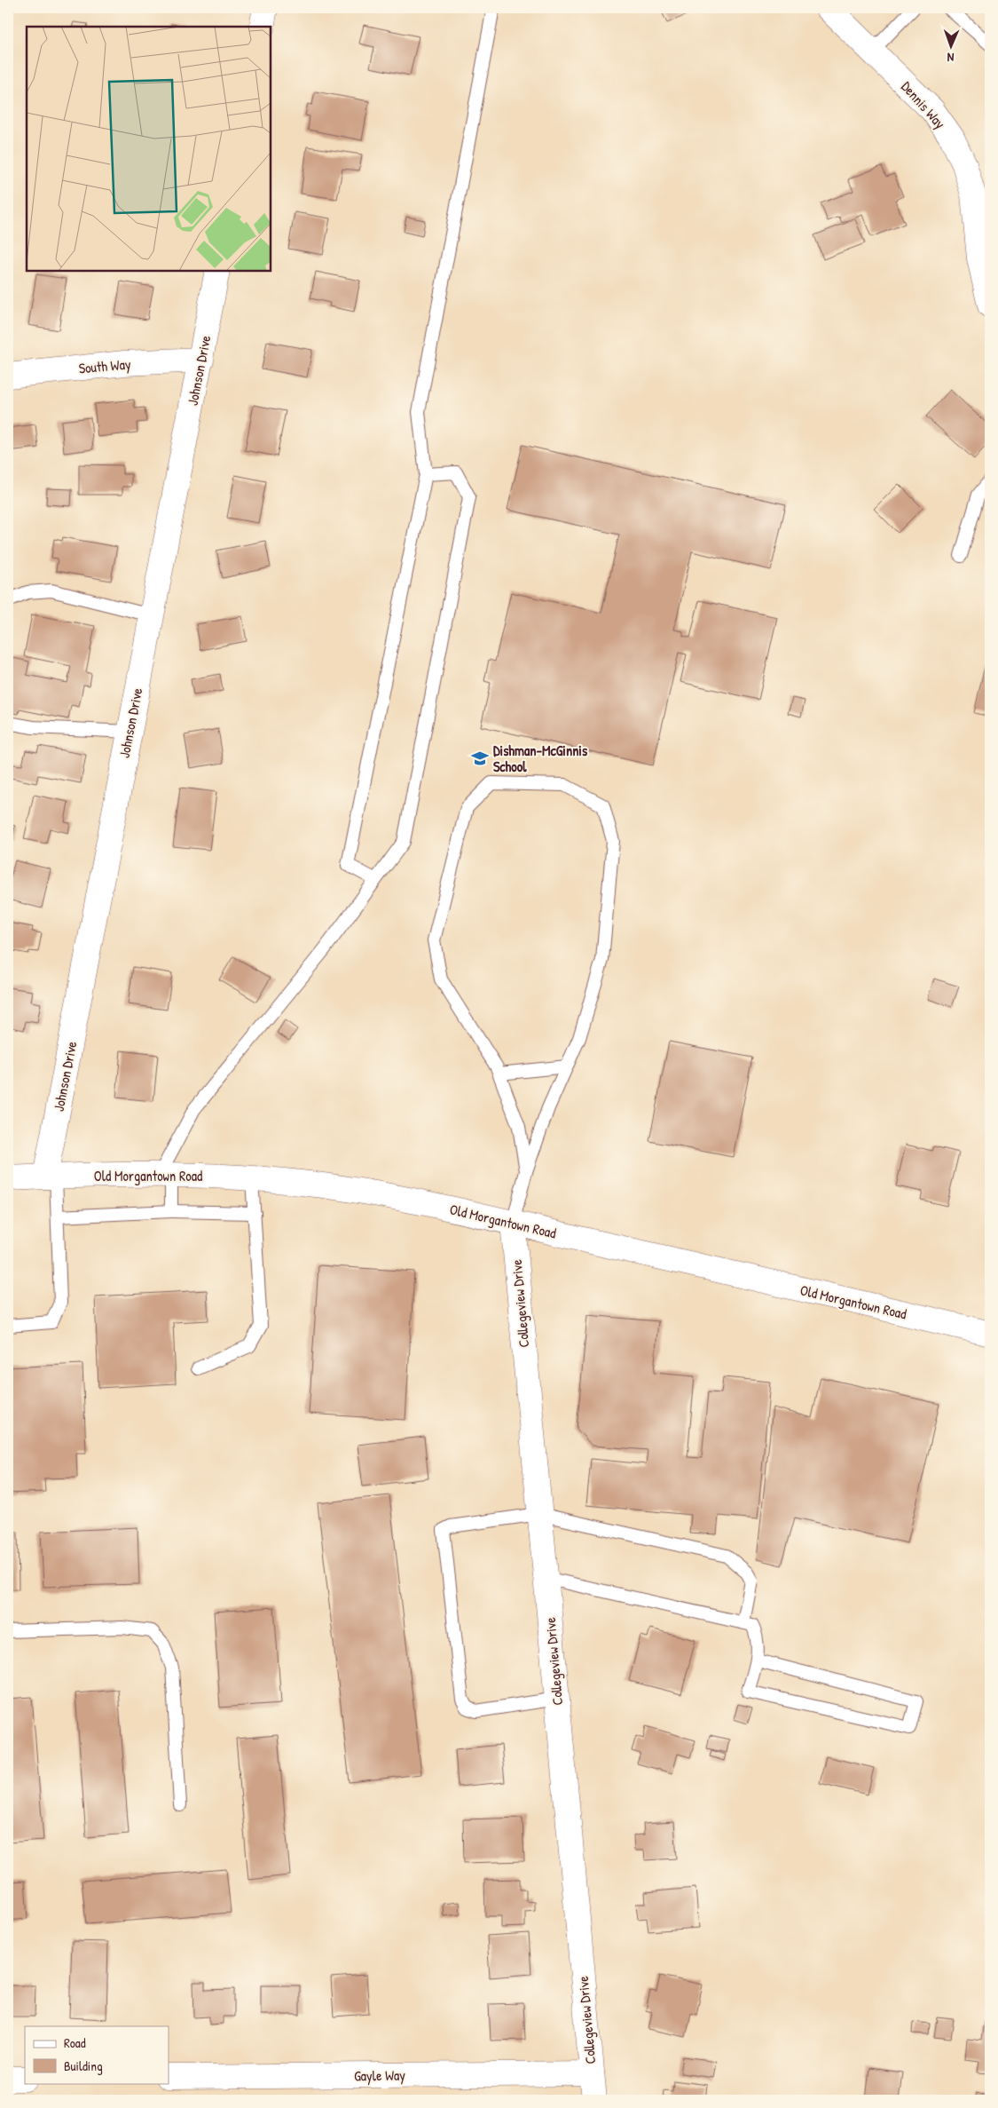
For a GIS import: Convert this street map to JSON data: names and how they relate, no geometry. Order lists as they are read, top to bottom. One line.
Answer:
{"streets":{"street":["Dennis Way","South Way","Johnson Drive","Old Morgantown Road","Collegeview Drive","Gayle Way"]},"crossings":[["South Way","Johnson Drive"],["Johnson Drive","Old Morgantown Road"],["Old Morgantown Road","Collegeview Drive"],["Collegeview Drive","Gayle Way"]],"places":{"school or university":["Dishman-McGinnis School"]},"legend":["Road","Building"],"north":"bottom"}
